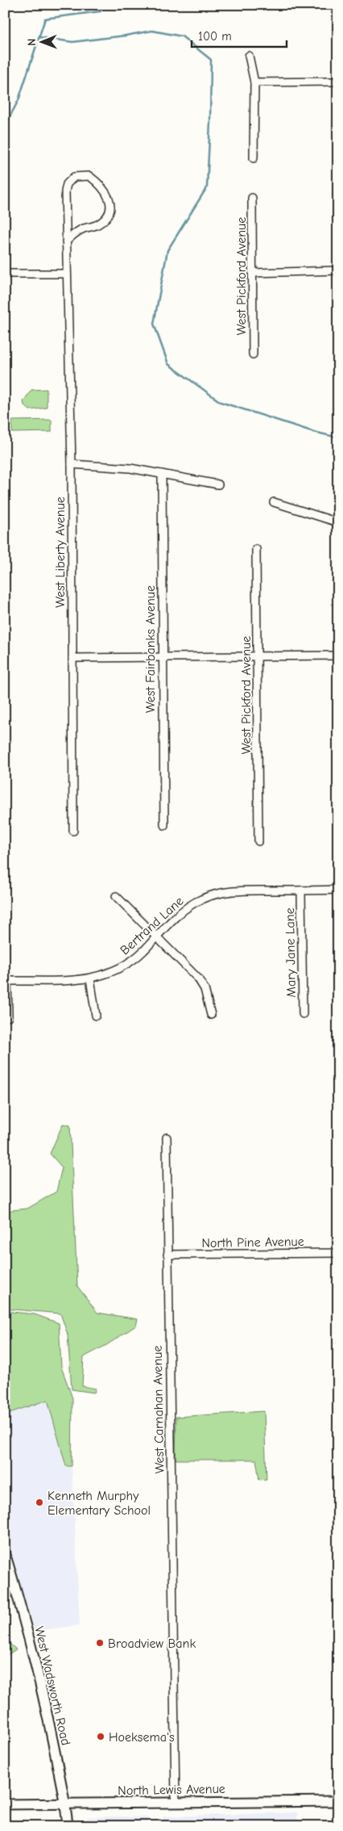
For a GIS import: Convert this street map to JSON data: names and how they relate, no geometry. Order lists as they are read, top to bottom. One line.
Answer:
{"streets":{"main road":["West Wadsworth Road","North Lewis Avenue"],"street":["West Pickford Avenue","West Liberty Avenue","West Fairbanks Avenue","Bertrand Lane","Mary Jane Lane","North Pine Avenue","West Carnahan Avenue"]},"crossings":[["Bertrand Lane","Mary Jane Lane"],["North Pine Avenue","West Carnahan Avenue"],["West Carnahan Avenue","North Lewis Avenue"],["West Wadsworth Road","North Lewis Avenue"]],"places":["Kenneth Murphy Elementary School","Broadview Bank","Hoeksema's"],"scale_bar":"100 m","north":"left"}
